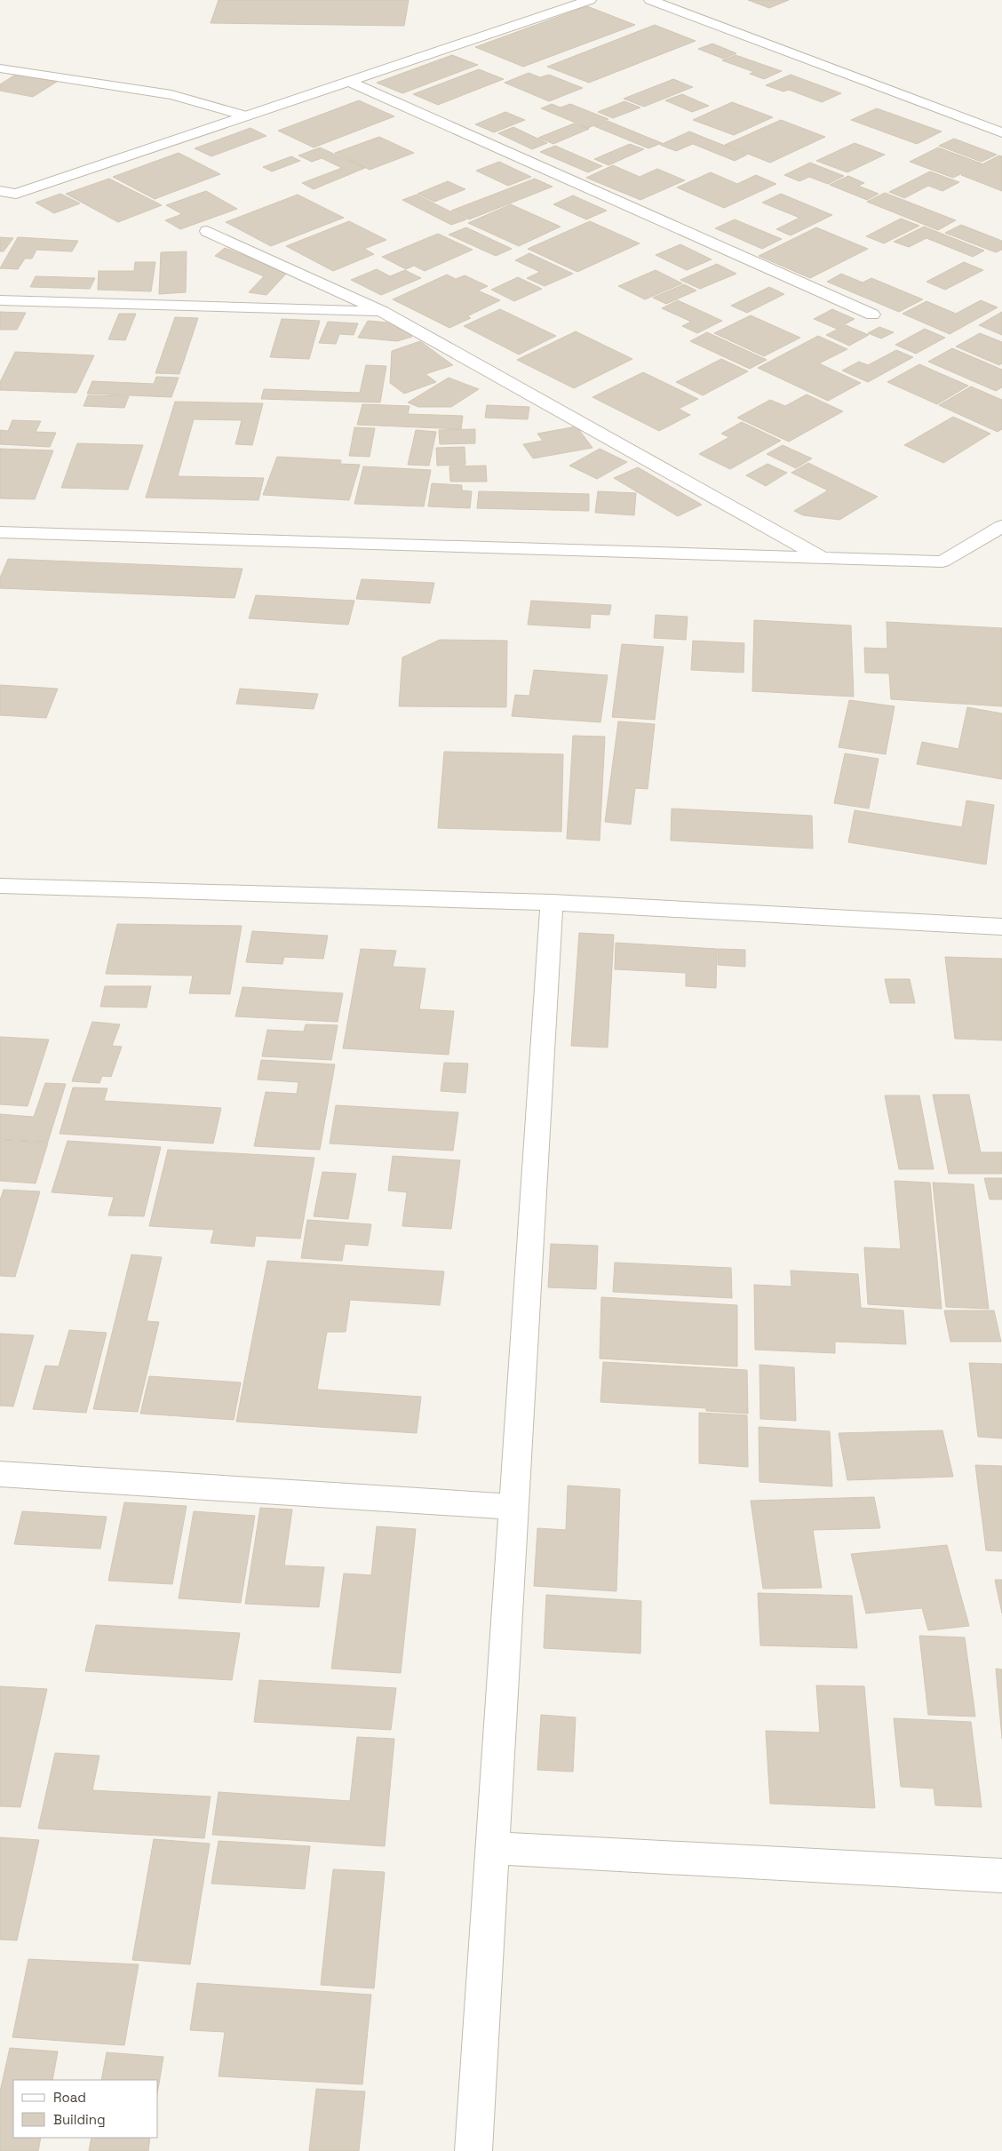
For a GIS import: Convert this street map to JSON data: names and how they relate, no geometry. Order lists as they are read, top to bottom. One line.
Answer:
{"legend":["Road","Building"]}
